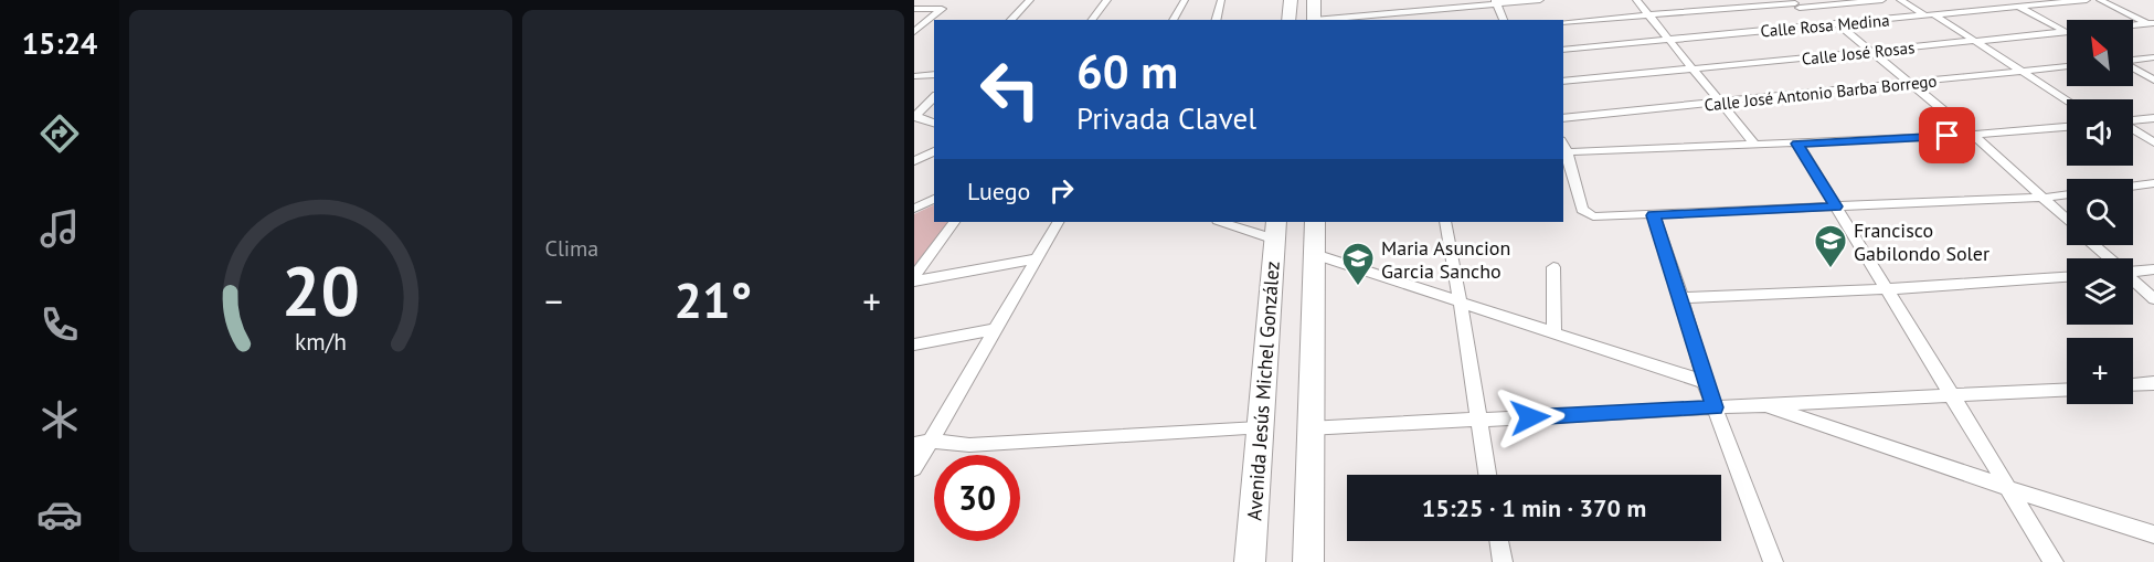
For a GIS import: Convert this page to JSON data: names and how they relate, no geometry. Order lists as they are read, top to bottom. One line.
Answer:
{"streets":{"main road":["Avenida Jesús Michel González"],"street":["Calle Rosa Medina","Calle José Rosas","Calle José Antonio Barba Borrego"]},"places":{"school or university":["Francisco Gabilondo Soler","Maria Asuncion Garcia Sancho"]},"north":"top left","page":{"tabs":"15:24","tile":"Clima","map_buttons":"+","turn":["60 m","Privada Clavel"],"then":"Luego","heat":["−","21°","+"],"limit":"30","trip":"15:25 · 1 min · 370 m","gauge":["20","km/h"]}}
